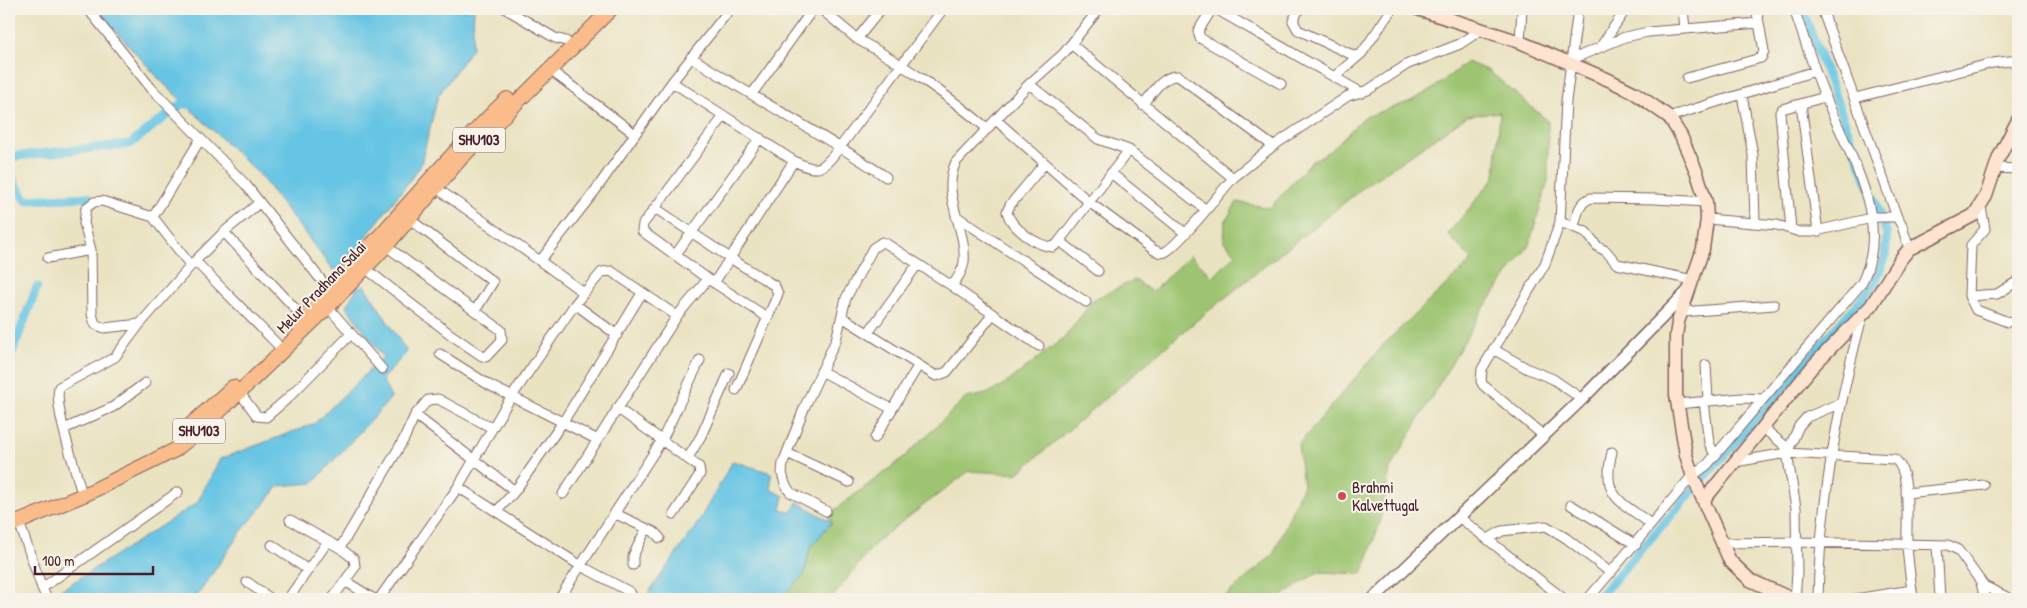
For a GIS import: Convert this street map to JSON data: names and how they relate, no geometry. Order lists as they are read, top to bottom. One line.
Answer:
{"streets":{"main road":["SHU103","Melur Pradhana Salai"]},"places":["Brahmi Kalvettugal"],"scale_bar":"100 m"}
